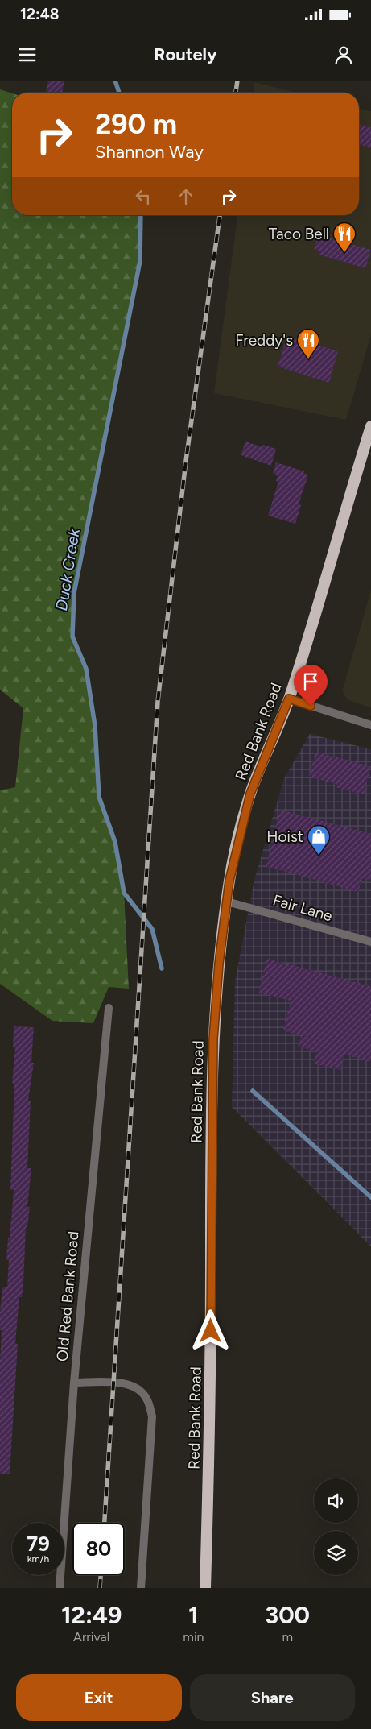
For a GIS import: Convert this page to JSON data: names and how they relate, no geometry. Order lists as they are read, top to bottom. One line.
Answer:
{"streets":{"highway":["Red Bank Road"],"street":["Fair Lane","Old Red Bank Road"]},"crossings":[["Red Bank Road","Fair Lane"]],"water":["Duck Creek"],"places":{"restaurant":["Taco Bell","Freddy's"],"shop":["Hoist"]},"page":{"status":"12:48","header":"Routely","turn":["290 m","Shannon Way"],"speed":"79 km/h","limit":"80","eta":["12:49","Arrival","1","min","300","m"],"buttons":["Exit","Share"]}}
